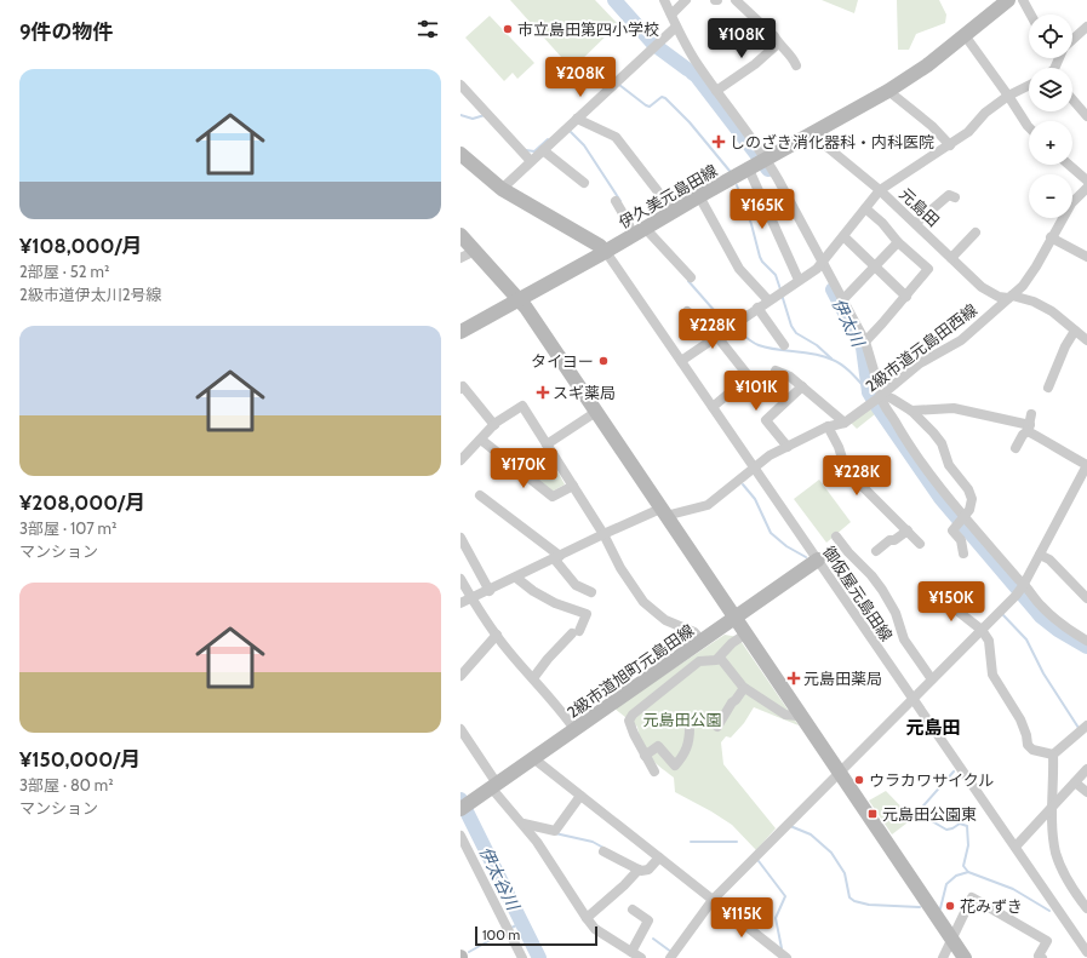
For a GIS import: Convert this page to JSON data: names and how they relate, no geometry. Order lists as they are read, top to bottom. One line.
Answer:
{"streets":{"street":["伊久美元島田線","元島田","2級市道元島田西線","御仮屋元島田線","2級市道旭町元島田線"]},"crossings":[["伊久美元島田線","元島田"],["伊久美元島田線","御仮屋元島田線"],["元島田","2級市道元島田西線"],["2級市道元島田西線","御仮屋元島田線"],["御仮屋元島田線","2級市道旭町元島田線"]],"districts":["元島田"],"water":["伊太川","伊太谷川"],"parks":["元島田公園"],"places":{"other":["市立島田第四小学校","タイヨー","ウラカワサイクル","花みずき"],"health":["しのざき消化器科・内科医院","スギ薬局","元島田薬局"],"transit":["元島田公園東"]},"scale_bar":"100 m","page":{"heading":"9件の物件","map_buttons":["+","−"],"price":["¥108K","¥208K","¥165K","¥228K","¥101K","¥170K","¥228K","¥150K","¥115K"],"list":[{"name":"¥108,000/月","note":"2部屋 · 52 m² · 2級市道伊太川2号線"},{"name":"¥208,000/月","note":"3部屋 · 107 m² · マンション"},{"name":"¥150,000/月","note":"3部屋 · 80 m² · マンション"}],"scale":"100 m"}}
